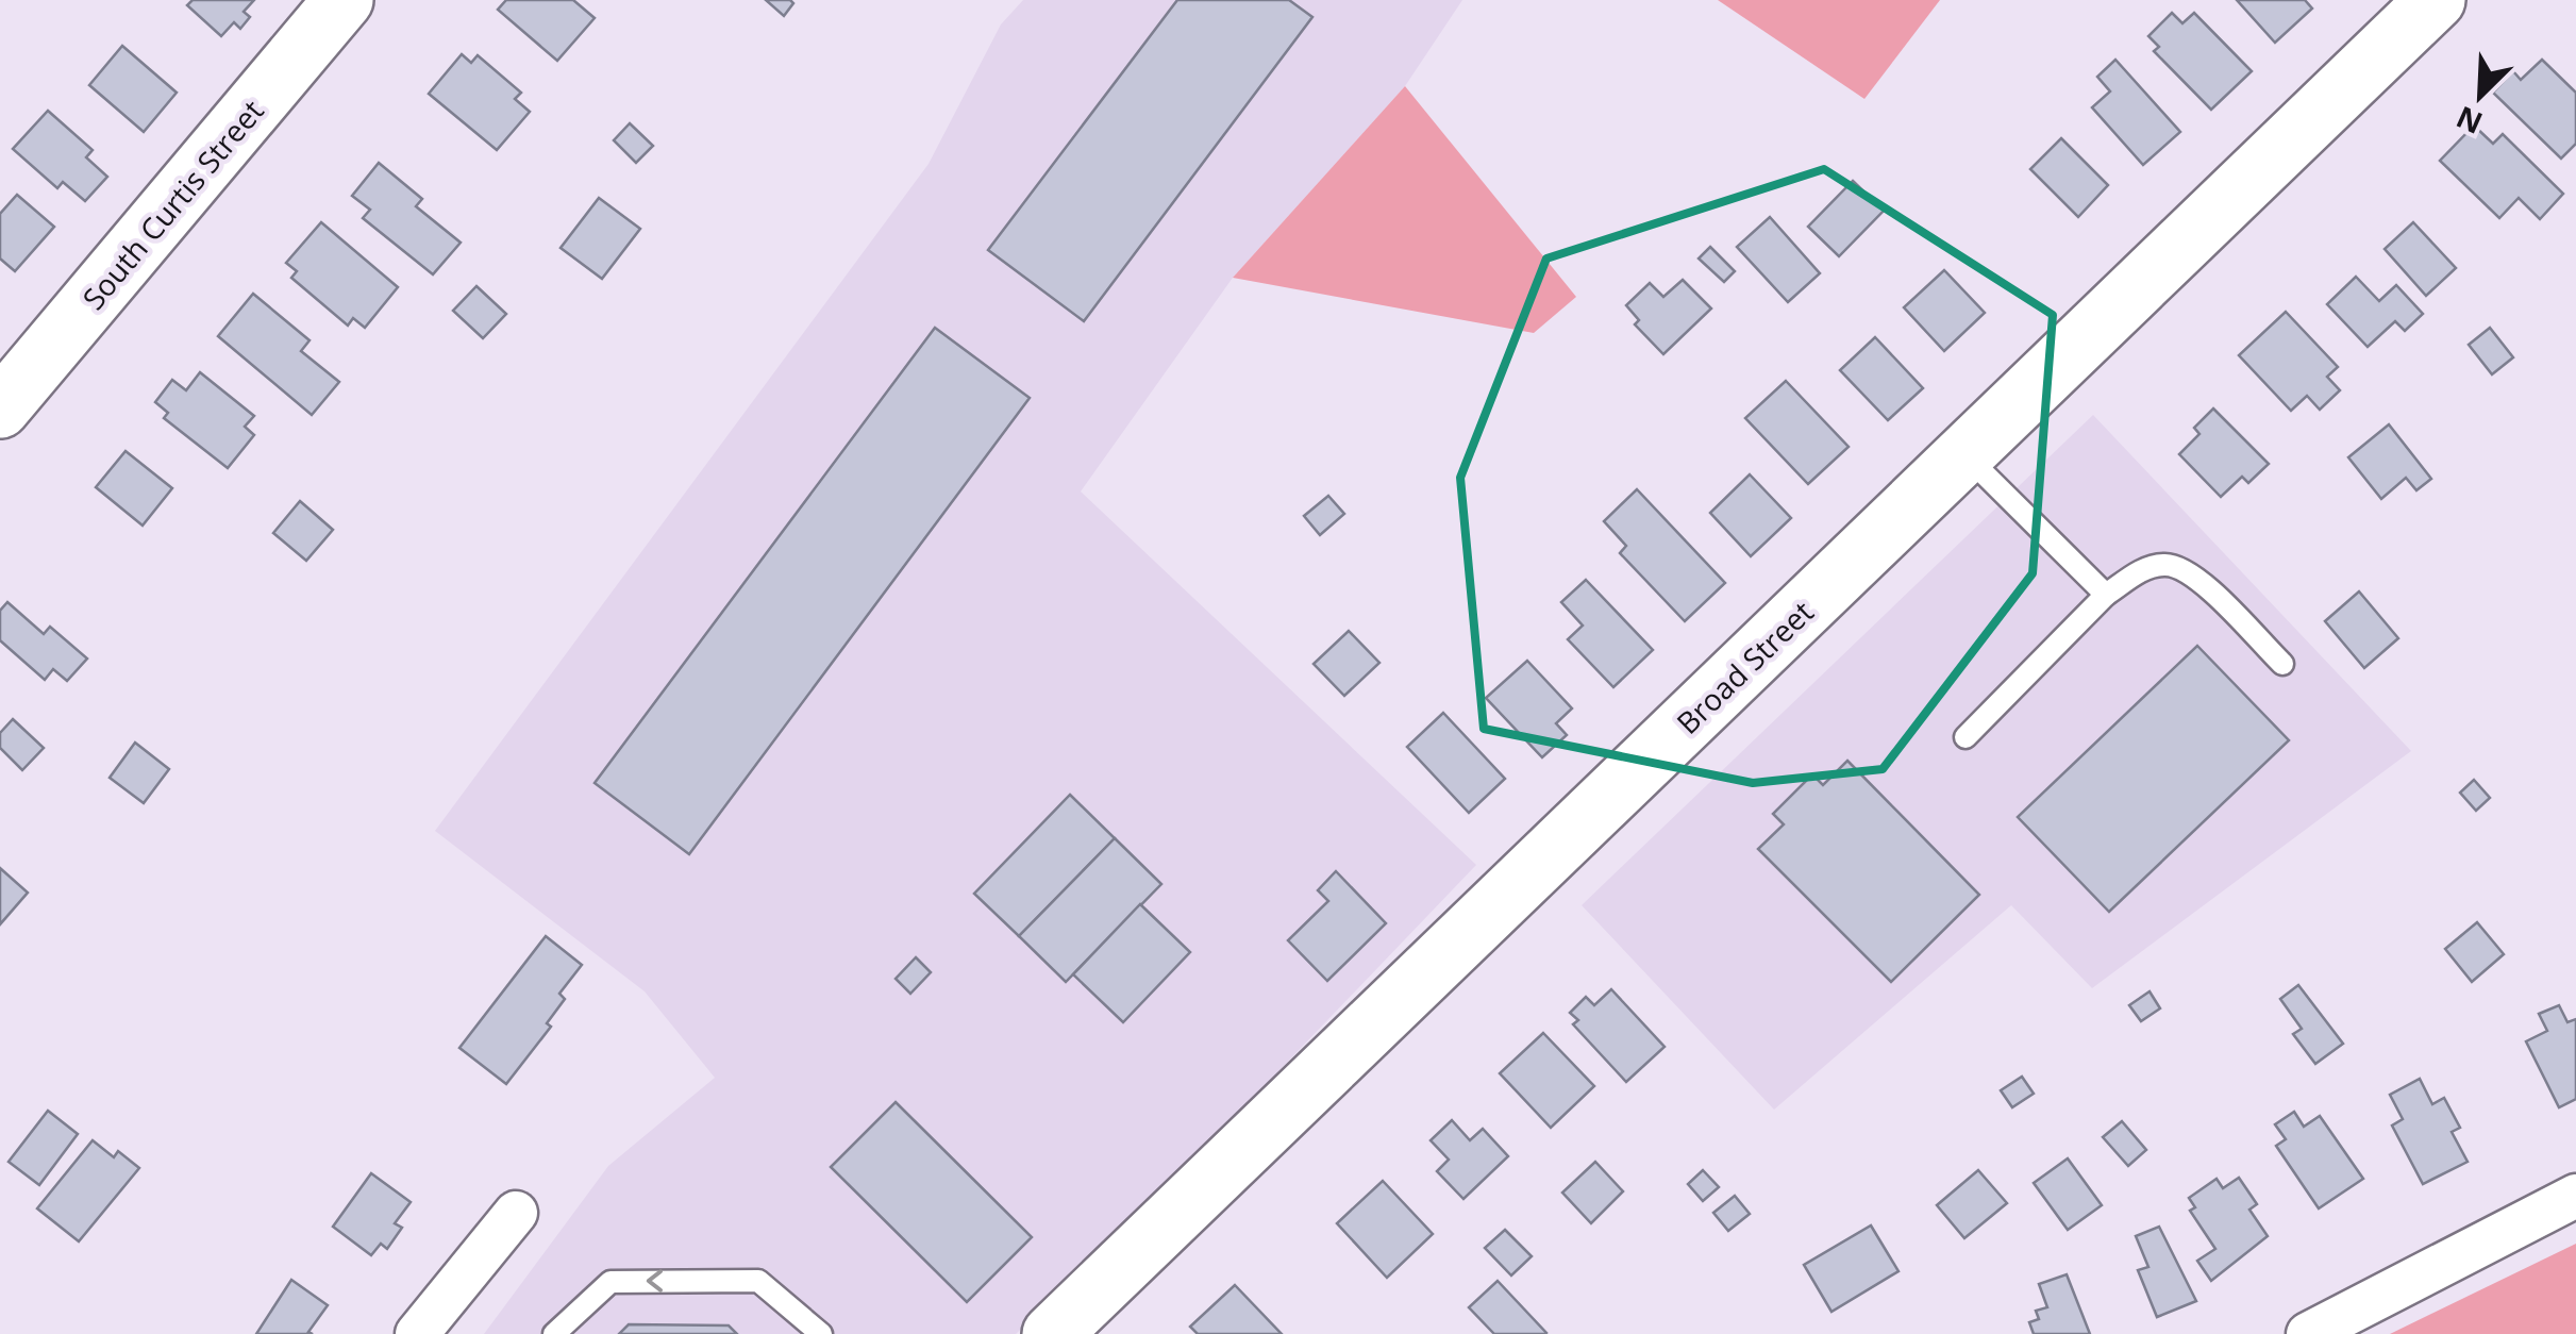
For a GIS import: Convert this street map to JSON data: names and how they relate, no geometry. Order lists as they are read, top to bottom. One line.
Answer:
{"streets":{"main road":["South Curtis Street","Broad Street"]},"north":"bottom left"}
